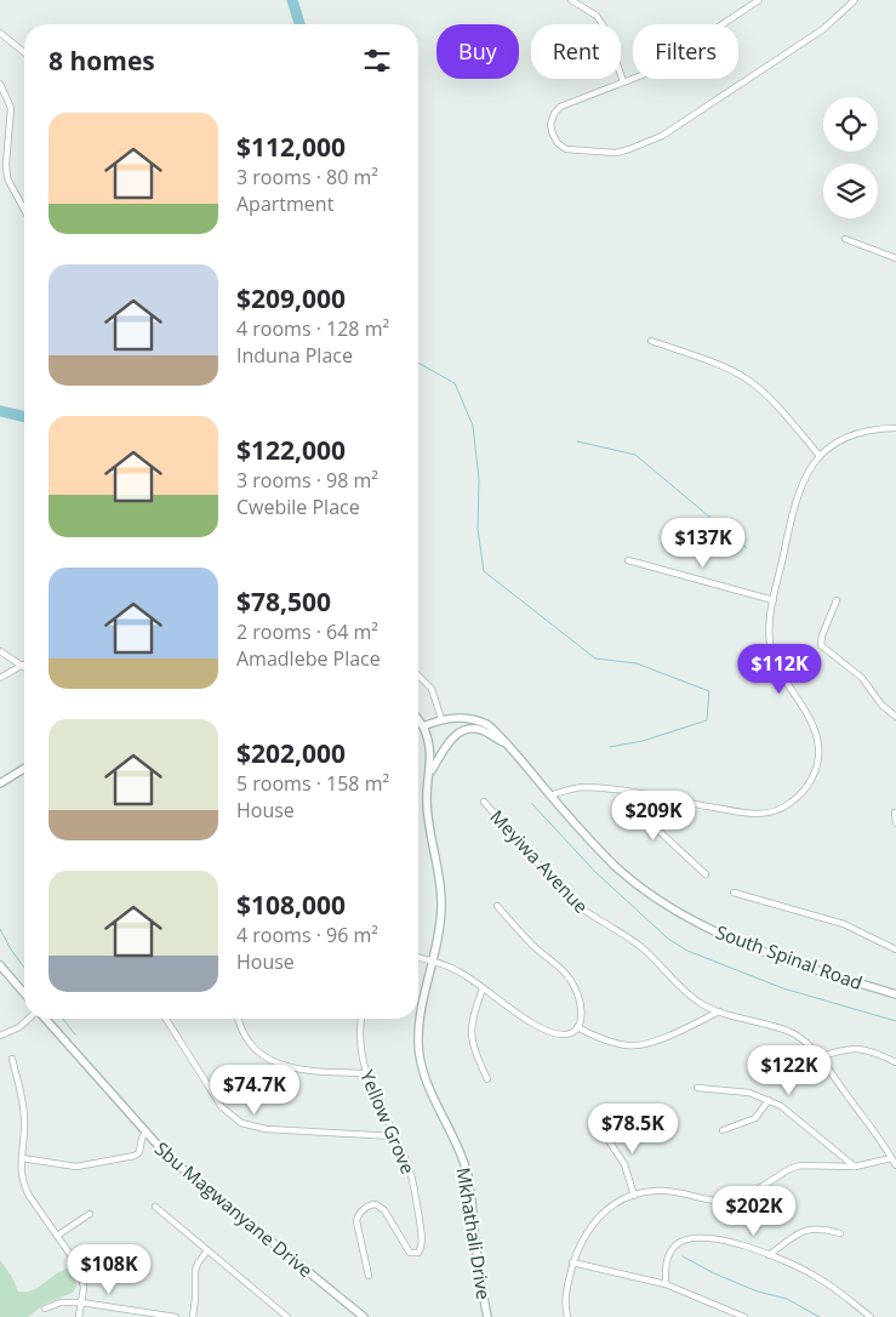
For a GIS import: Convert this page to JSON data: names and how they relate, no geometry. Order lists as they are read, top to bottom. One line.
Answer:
{"streets":{"street":["Meyiwa Avenue","South Spinal Road","Yellow Grove","Sbu Magwanyane Drive","Mkhathali Drive"]},"crossings":[["South Spinal Road","Mkhathali Drive"]],"page":{"chip":["Buy","Rent","Filters"],"heading":"8 homes","list":[{"name":"$112,000","note":"3 rooms · 80 m² · Apartment"},{"name":"$209,000","note":"4 rooms · 128 m² · Induna Place"},{"name":"$122,000","note":"3 rooms · 98 m² · Cwebile Place"},{"name":"$78,500","note":"2 rooms · 64 m² · Amadlebe Place"},{"name":"$202,000","note":"5 rooms · 158 m² · House"},{"name":"$108,000","note":"4 rooms · 96 m² · House"}],"price":["$137K","$112K","$209K","$122K","$74.7K","$78.5K","$202K","$108K"]}}
